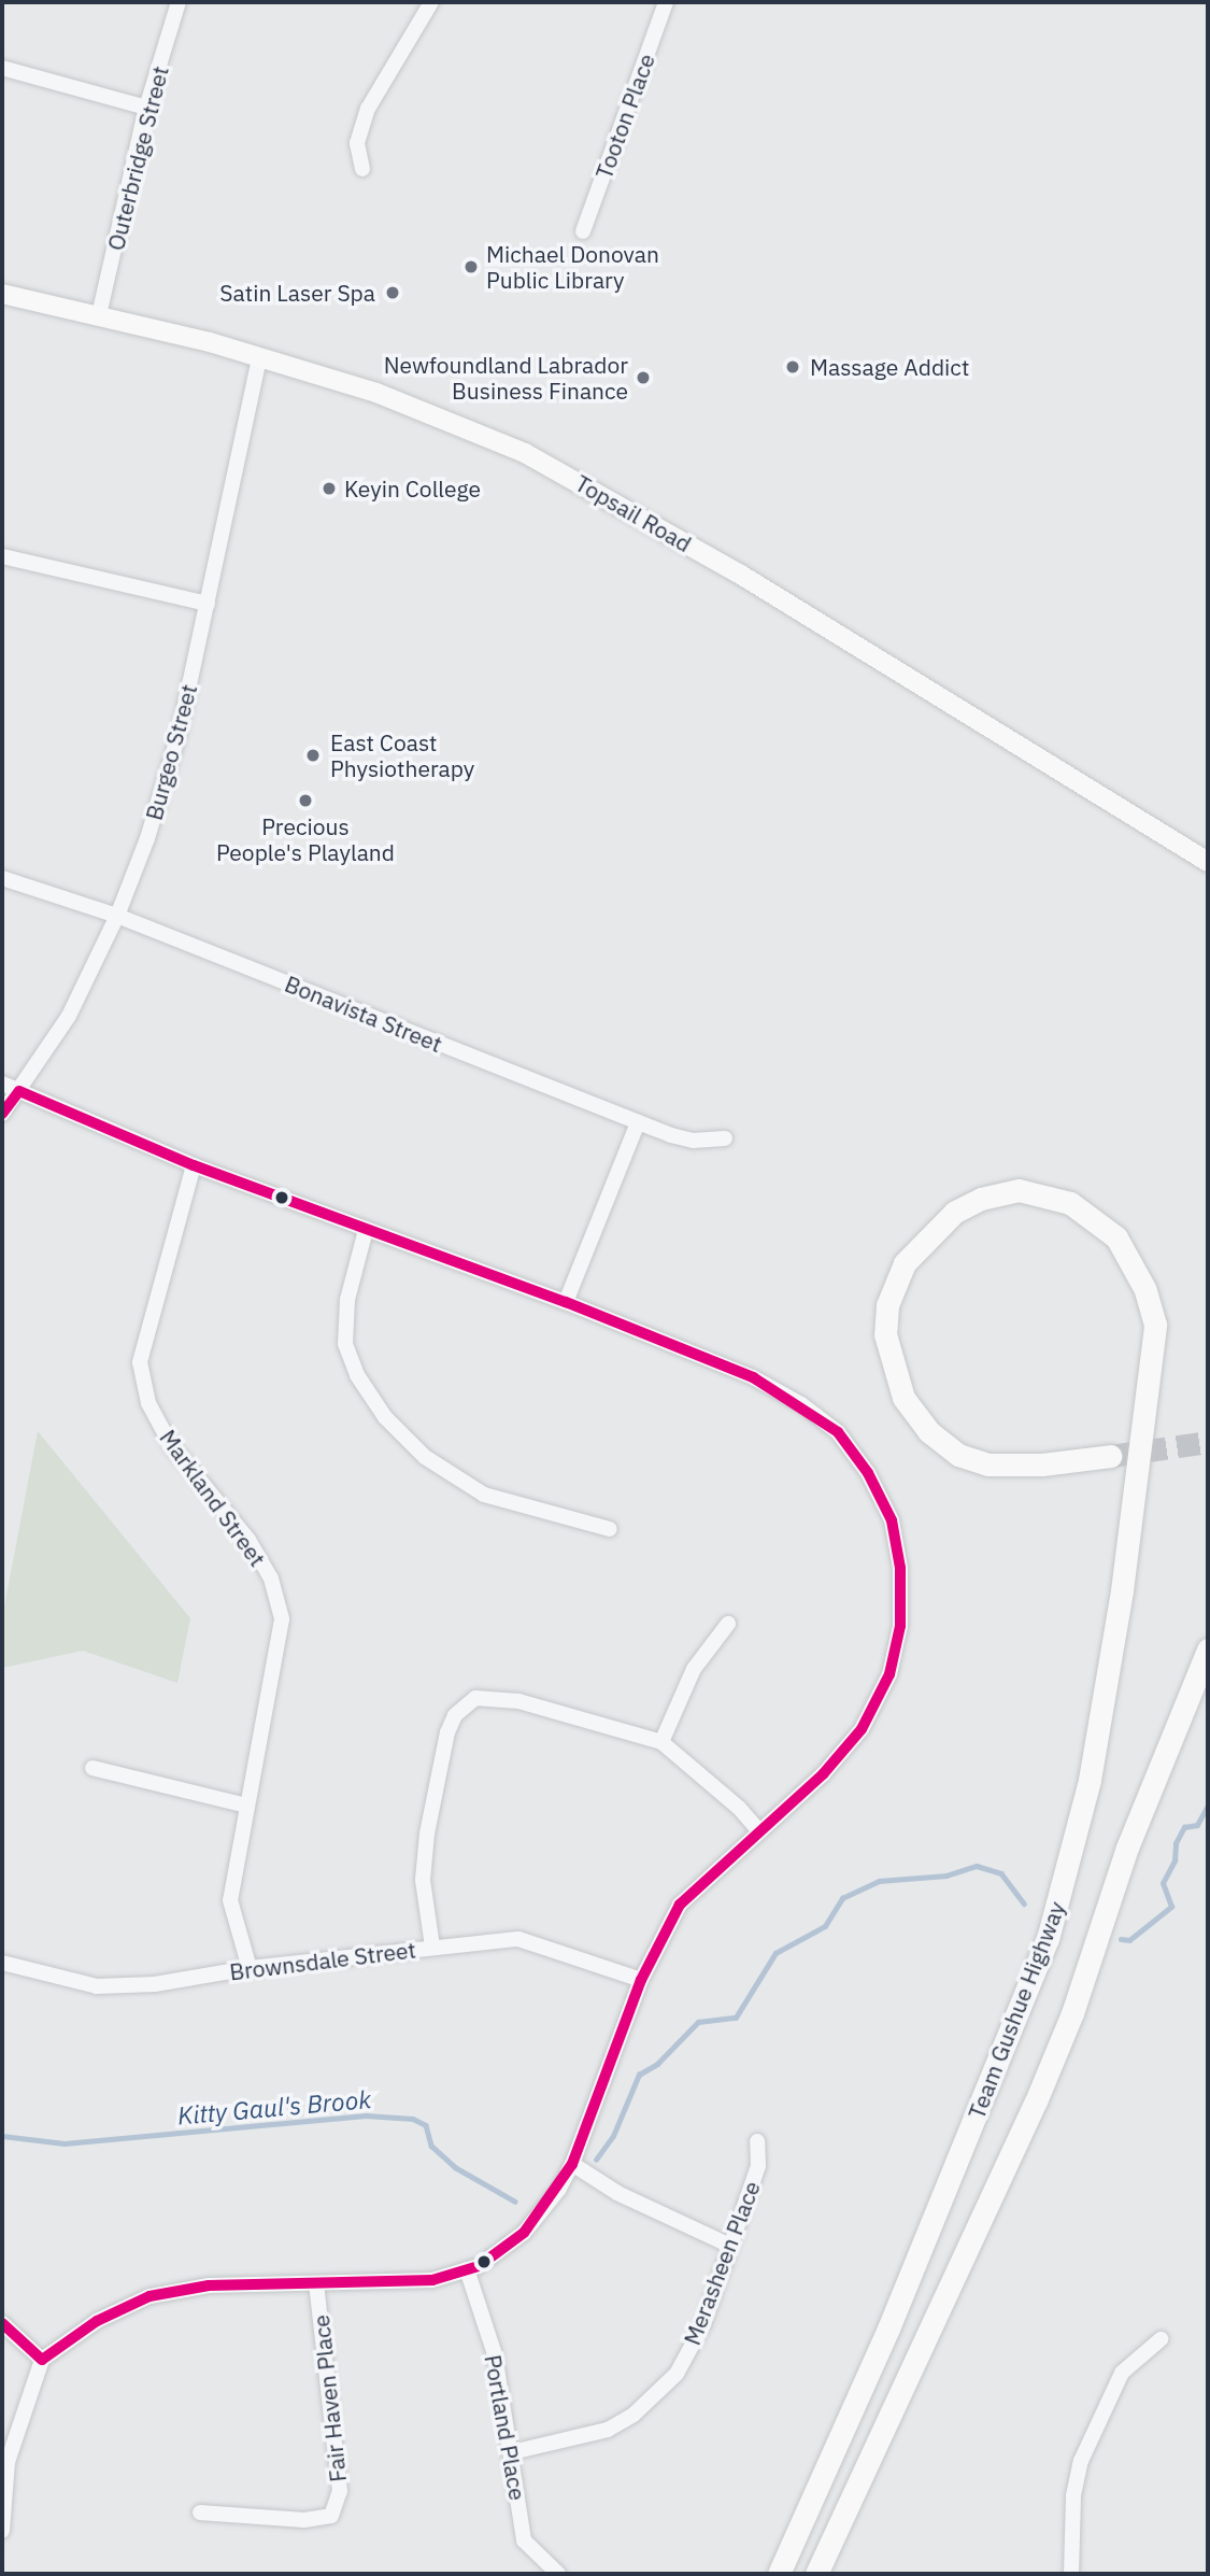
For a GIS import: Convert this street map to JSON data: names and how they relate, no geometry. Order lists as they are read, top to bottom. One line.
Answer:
{"streets":{"highway":["Team Gushue Highway"],"main road":["Topsail Road"],"street":["Tooton Place","Outerbridge Street","Burgeo Street","Bonavista Street","Markland Street","Brownsdale Street","Merasheen Place","Fair Haven Place","Portland Place"]},"crossings":[["Outerbridge Street","Topsail Road"],["Topsail Road","Burgeo Street"],["Burgeo Street","Bonavista Street"],["Markland Street","Brownsdale Street"],["Merasheen Place","Portland Place"]],"water":["Kitty Gaul's Brook"],"places":["Michael Donovan Public Library","Satin Laser Spa","Massage Addict","Newfoundland Labrador Business Finance","Keyin College","East Coast Physiotherapy","Precious People's Playland"]}
